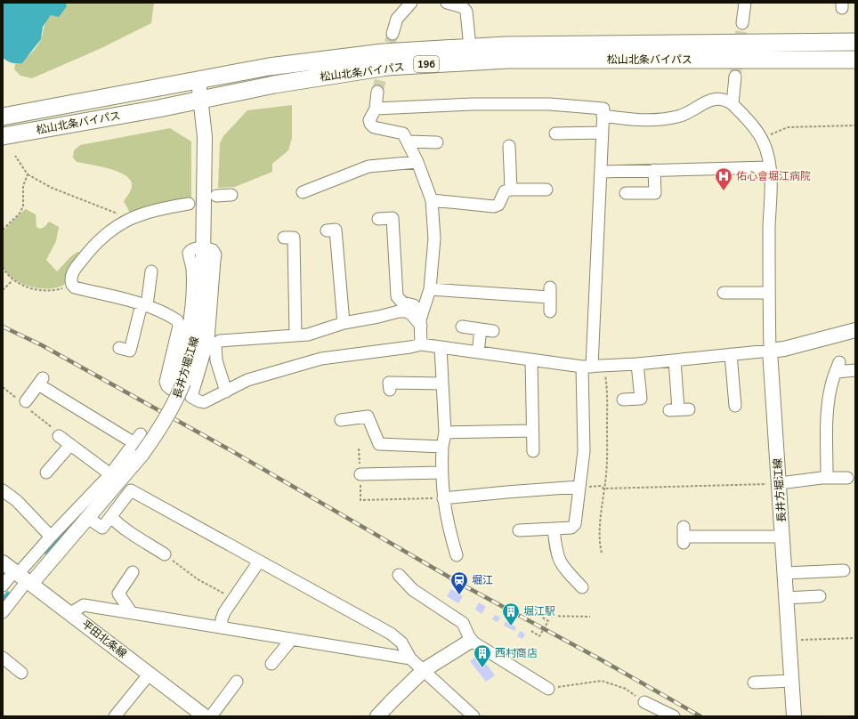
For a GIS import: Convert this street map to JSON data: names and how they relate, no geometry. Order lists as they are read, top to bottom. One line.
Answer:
{"streets":{"highway":["松山北条バイパス","196"],"main road":["長井方堀江線","平田北条線"]},"crossings":[["松山北条バイパス","長井方堀江線"],["長井方堀江線","平田北条線"]],"places":{"hospital":["佑心會堀江病院"],"station":["堀江"],"building":["堀江駅","西村商店"]}}
